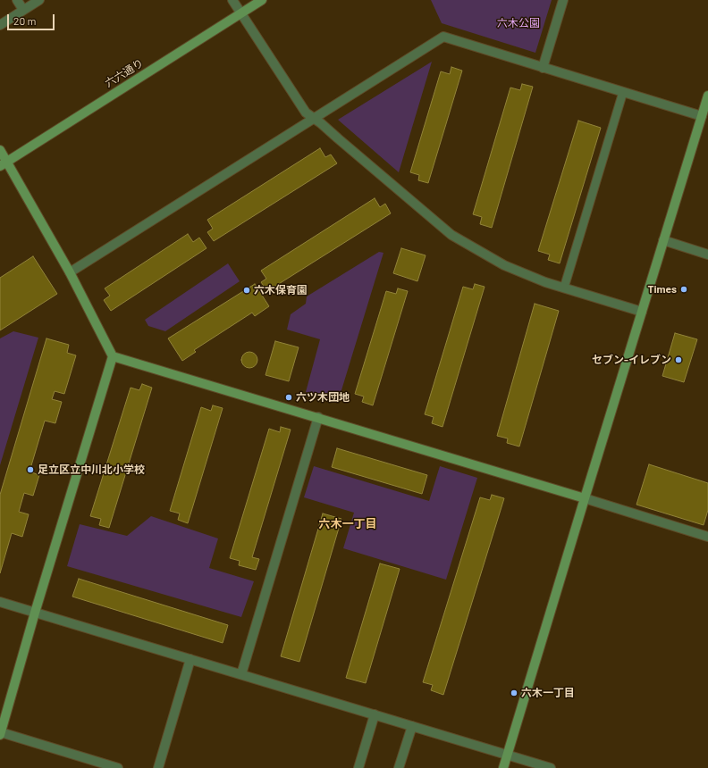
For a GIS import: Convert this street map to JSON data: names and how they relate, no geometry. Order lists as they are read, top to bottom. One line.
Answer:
{"streets":{"street":["六六通り"]},"districts":["六木一丁目"],"parks":["六木公園"],"places":["Times","六木保育園","セブン-イレブン","六ツ木団地","足立区立中川北小学校","六木一丁目"],"scale_bar":"20 m"}
